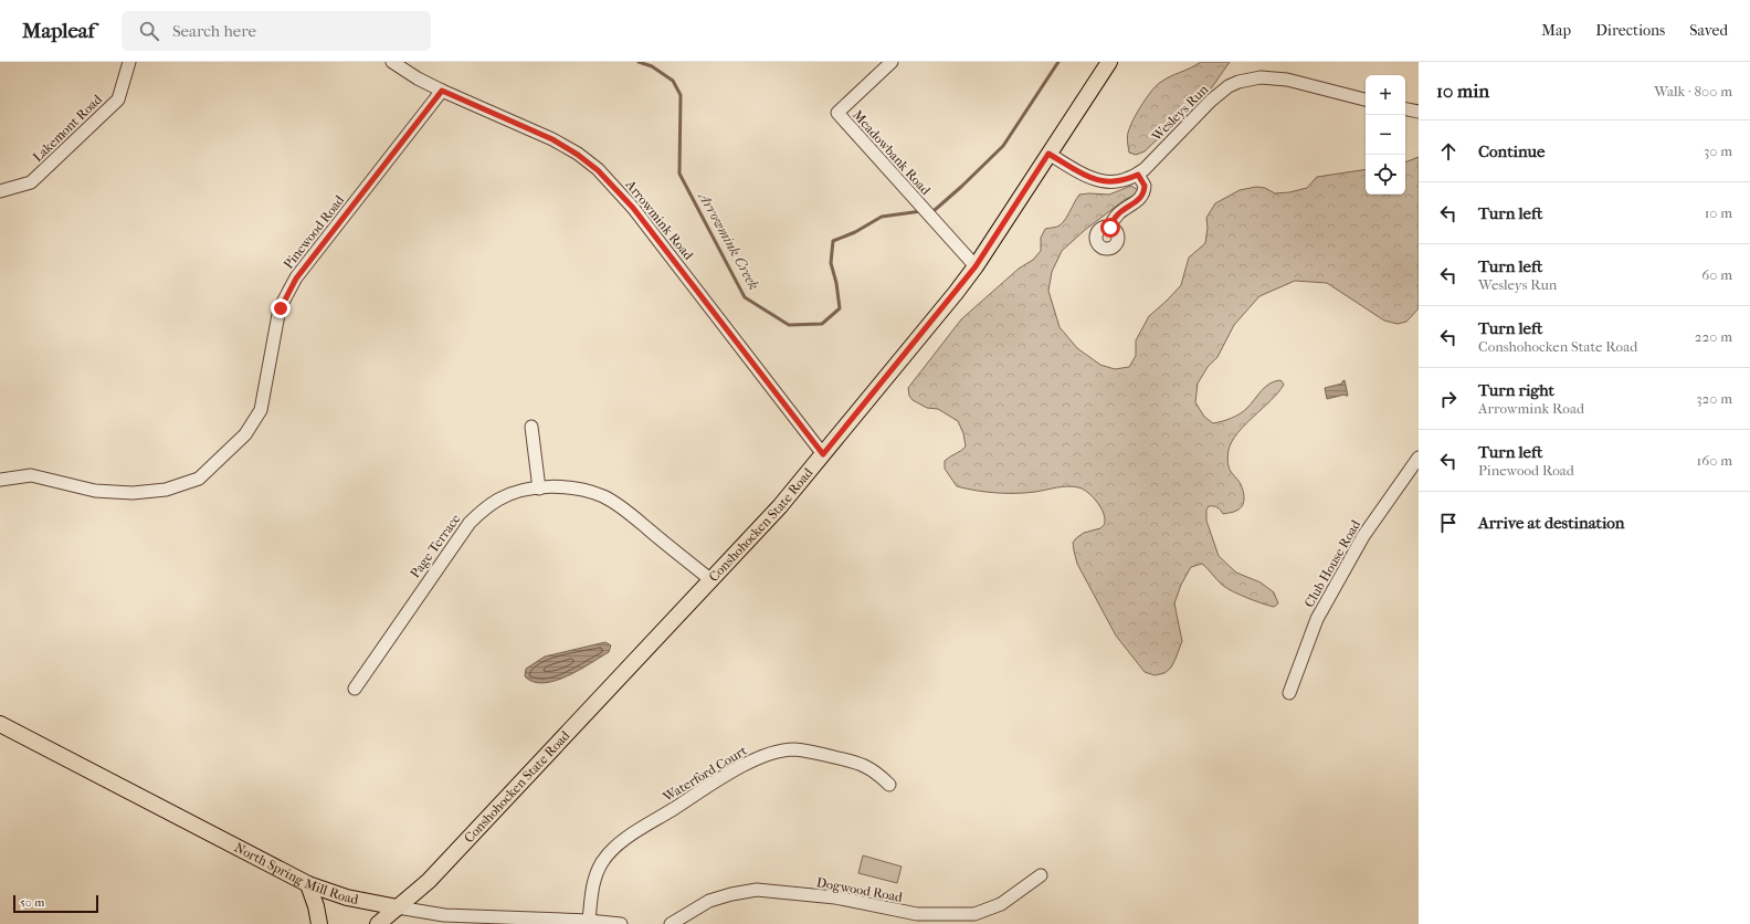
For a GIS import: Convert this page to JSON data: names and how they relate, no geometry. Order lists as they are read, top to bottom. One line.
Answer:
{"streets":{"main road":["Conshohocken State Road","North Spring Mill Road"],"street":["Wesleys Run","Lakemont Road","Meadowbank Road","Arrowmink Road","Pinewood Road","Page Terrace","Club House Road","Waterford Court","Dogwood Road"]},"crossings":[["Wesleys Run","Conshohocken State Road"],["Meadowbank Road","Conshohocken State Road"],["Arrowmink Road","Pinewood Road"],["Arrowmink Road","Conshohocken State Road"],["Conshohocken State Road","Page Terrace"],["Conshohocken State Road","North Spring Mill Road"],["Waterford Court","North Spring Mill Road"]],"water":["Arrowmink Creek"],"scale_bar":"50 m","page":{"header":"Mapleaf","search":"Search here","nav":["Map","Directions","Saved"],"heading":["10 min","Walk · 800 m"],"map_buttons":["+","−"],"list":[["Continue","30 m"],["Turn left","10 m"],["Turn left","Wesleys Run","60 m"],["Turn left","Conshohocken State Road","220 m"],["Turn right","Arrowmink Road","320 m"],["Turn left","Pinewood Road","160 m"],"Arrive at destination"],"scale":"50 m"}}
